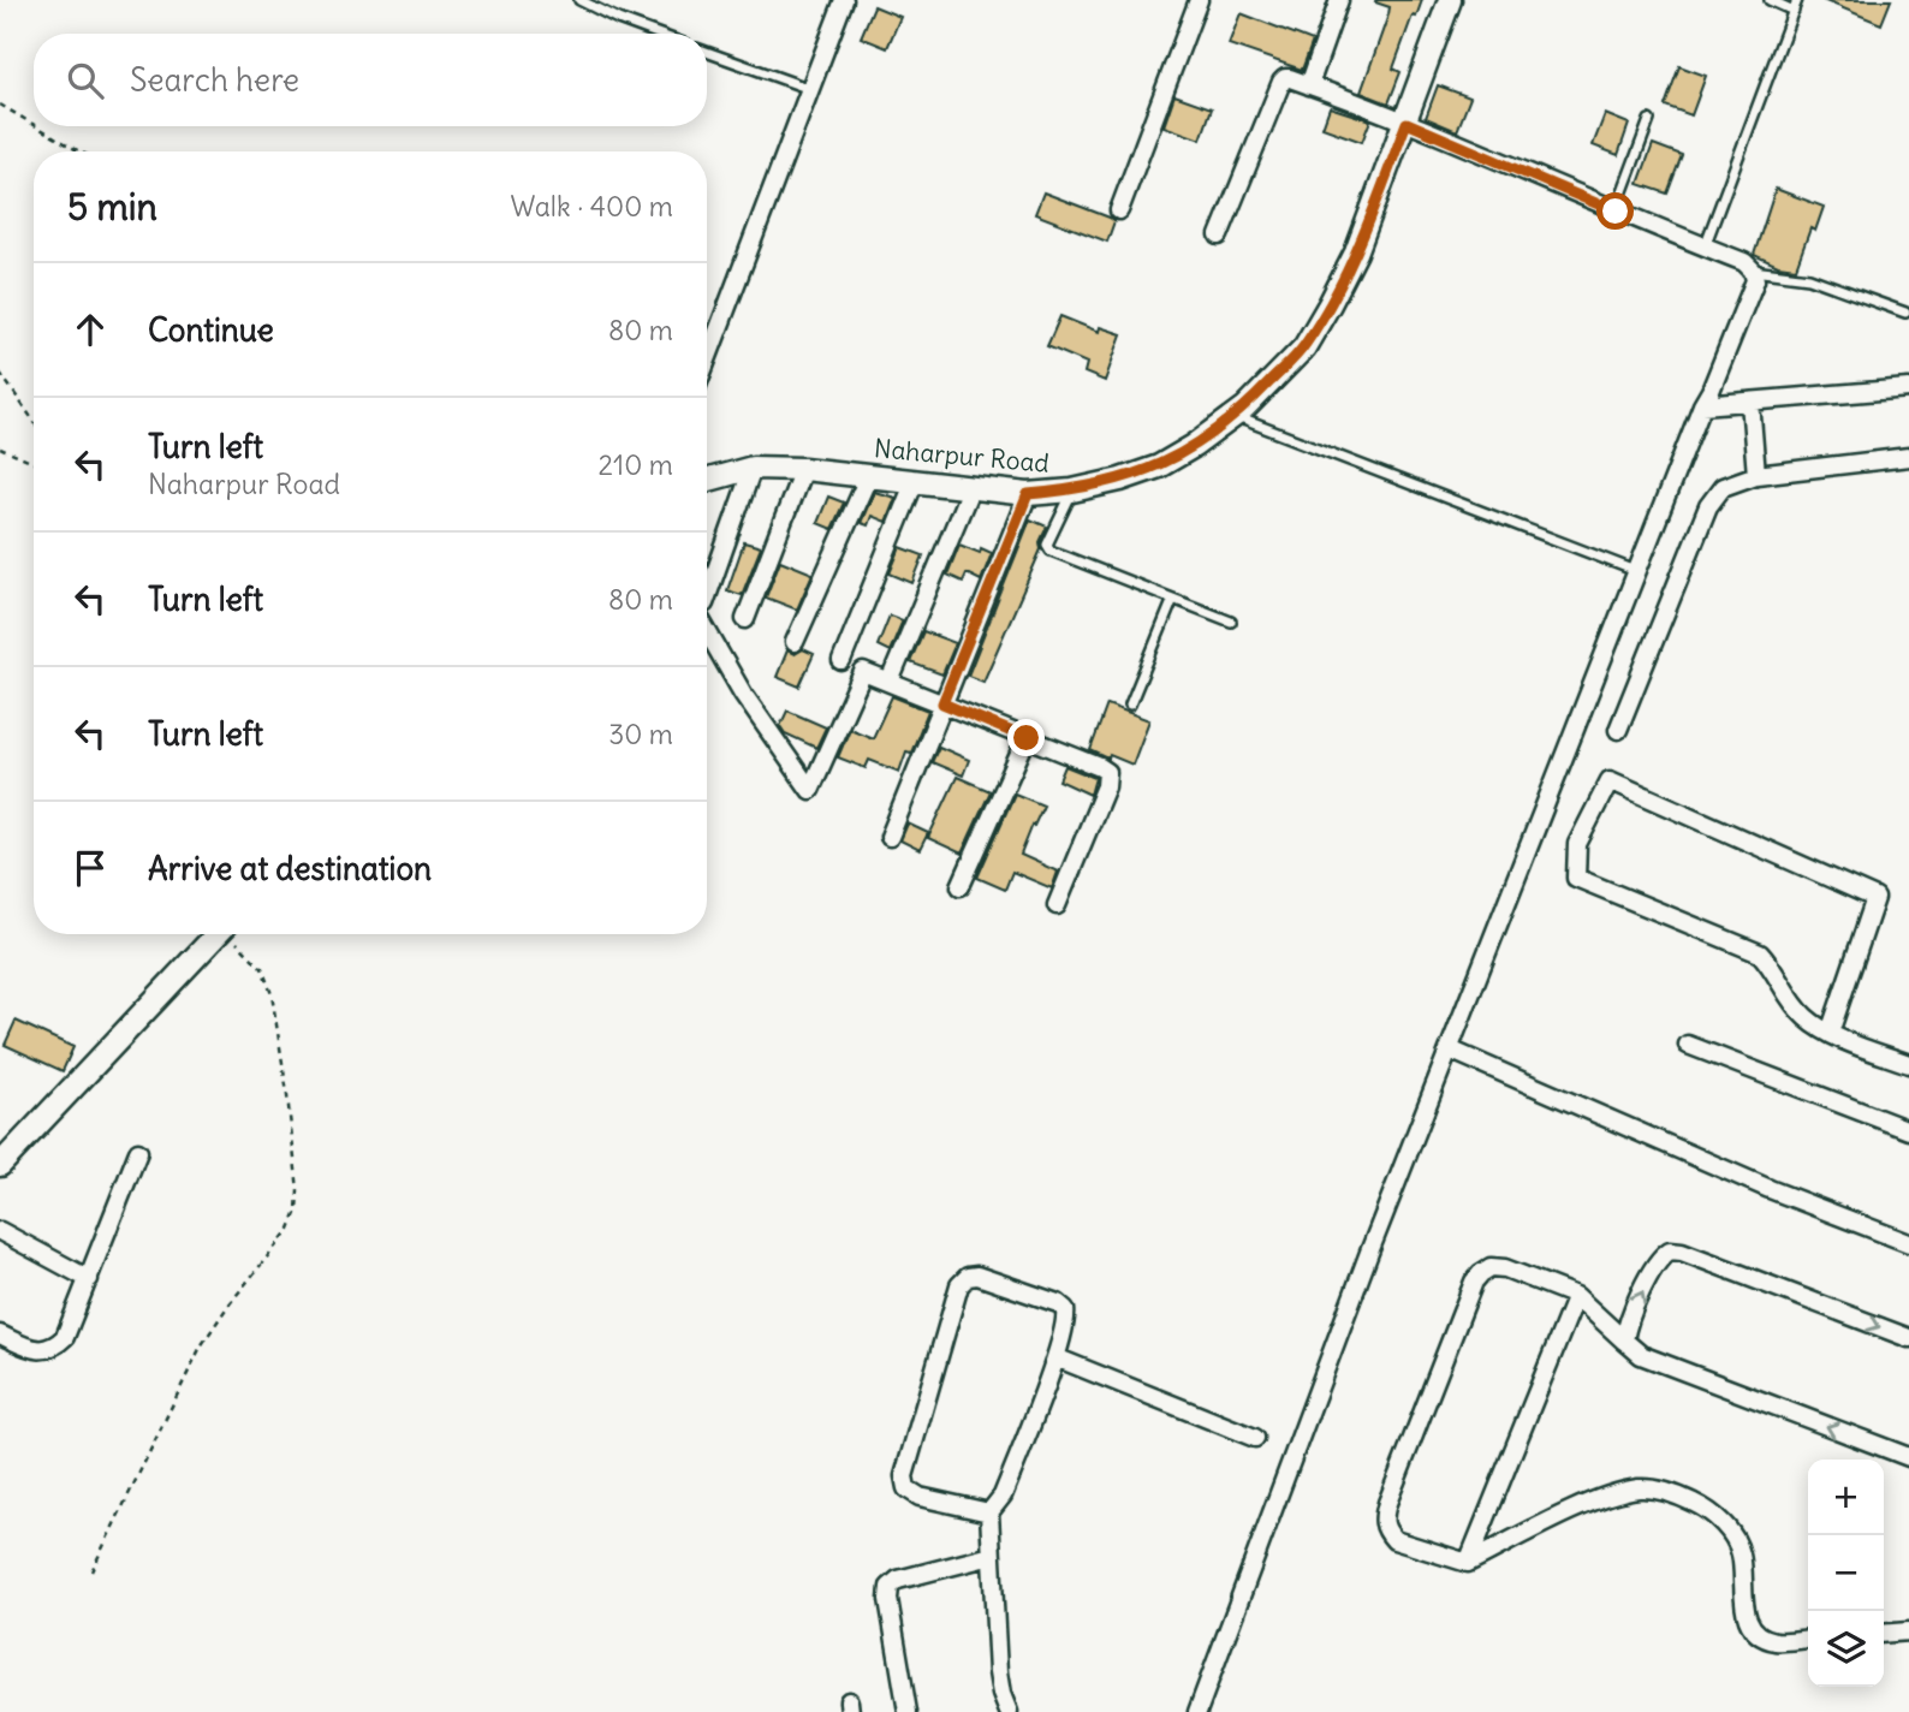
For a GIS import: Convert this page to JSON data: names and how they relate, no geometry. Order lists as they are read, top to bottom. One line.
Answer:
{"streets":{"street":["Naharpur Road"]},"page":{"search":"Search here","heading":["5 min","Walk · 400 m"],"list":[["Continue","80 m"],["Turn left","Naharpur Road","210 m"],["Turn left","80 m"],["Turn left","30 m"],"Arrive at destination"],"map_buttons":["+","−"]}}
